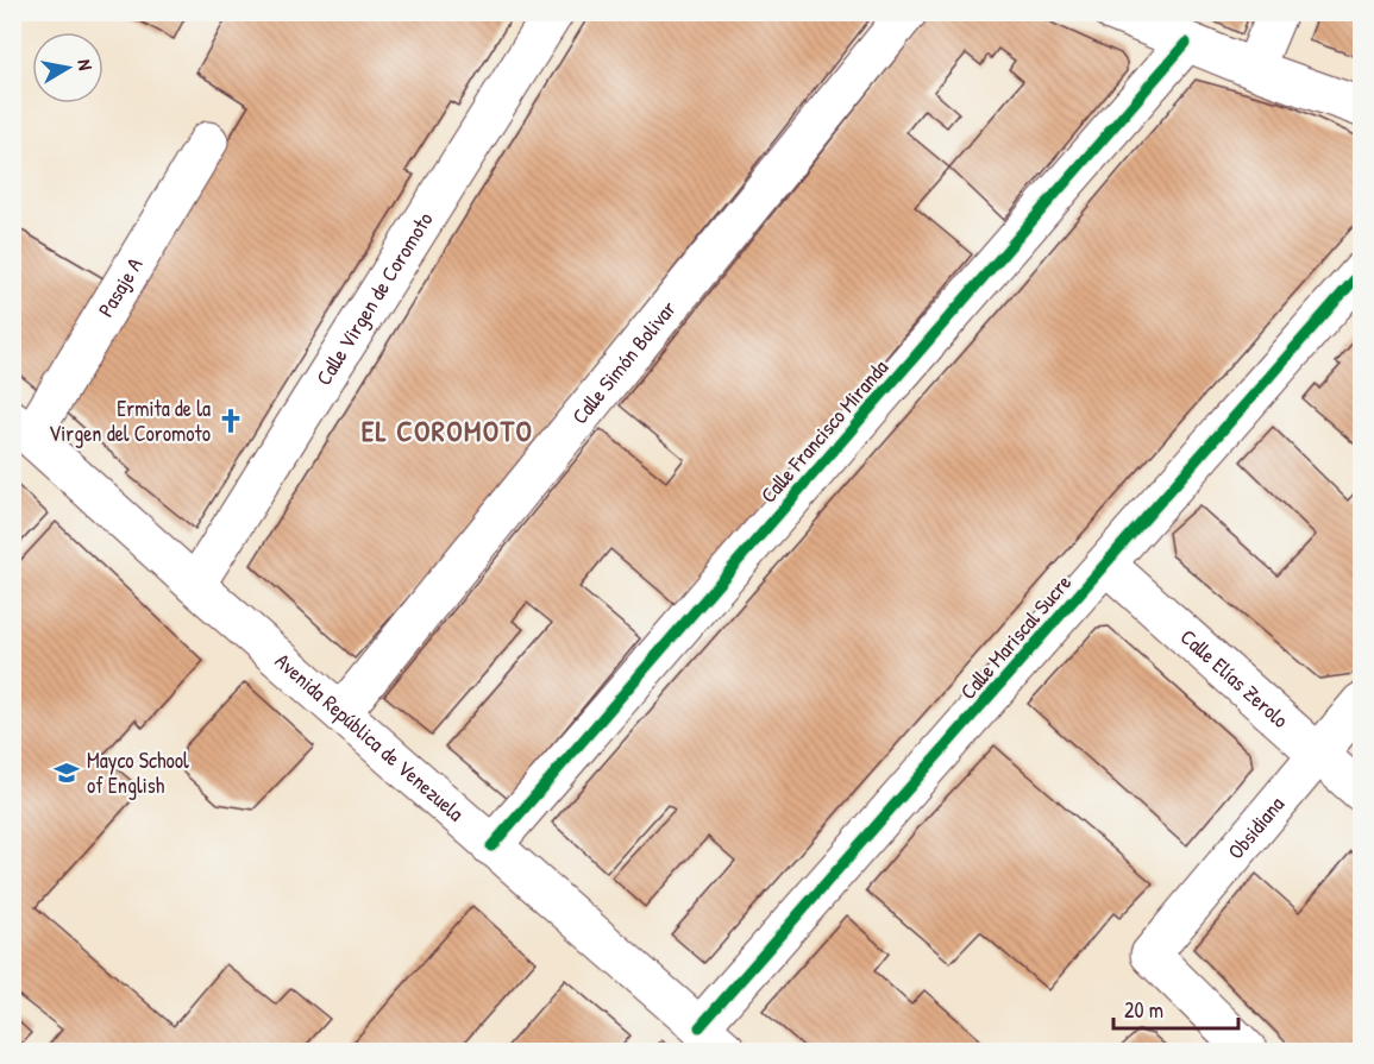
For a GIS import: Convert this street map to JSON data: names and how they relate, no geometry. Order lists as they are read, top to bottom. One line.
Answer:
{"streets":{"street":["Pasaje A","Calle Virgen de Coromoto","Calle Simón Bolivar","Calle Francisco Miranda","Calle Mariscal Sucre","Calle Elías Zerolo","Avenida República de Venezuela","Obsidiana"]},"crossings":[["Pasaje A","Avenida República de Venezuela"],["Calle Virgen de Coromoto","Avenida República de Venezuela"],["Calle Simón Bolivar","Avenida República de Venezuela"],["Calle Francisco Miranda","Avenida República de Venezuela"],["Calle Mariscal Sucre","Calle Elías Zerolo"],["Calle Mariscal Sucre","Avenida República de Venezuela"],["Calle Elías Zerolo","Obsidiana"]],"districts":["EL COROMOTO"],"places":{"church":["Ermita de la Virgen del Coromoto"],"school or university":["Mayco School of English"]},"scale_bar":"20 m","north":"right"}
